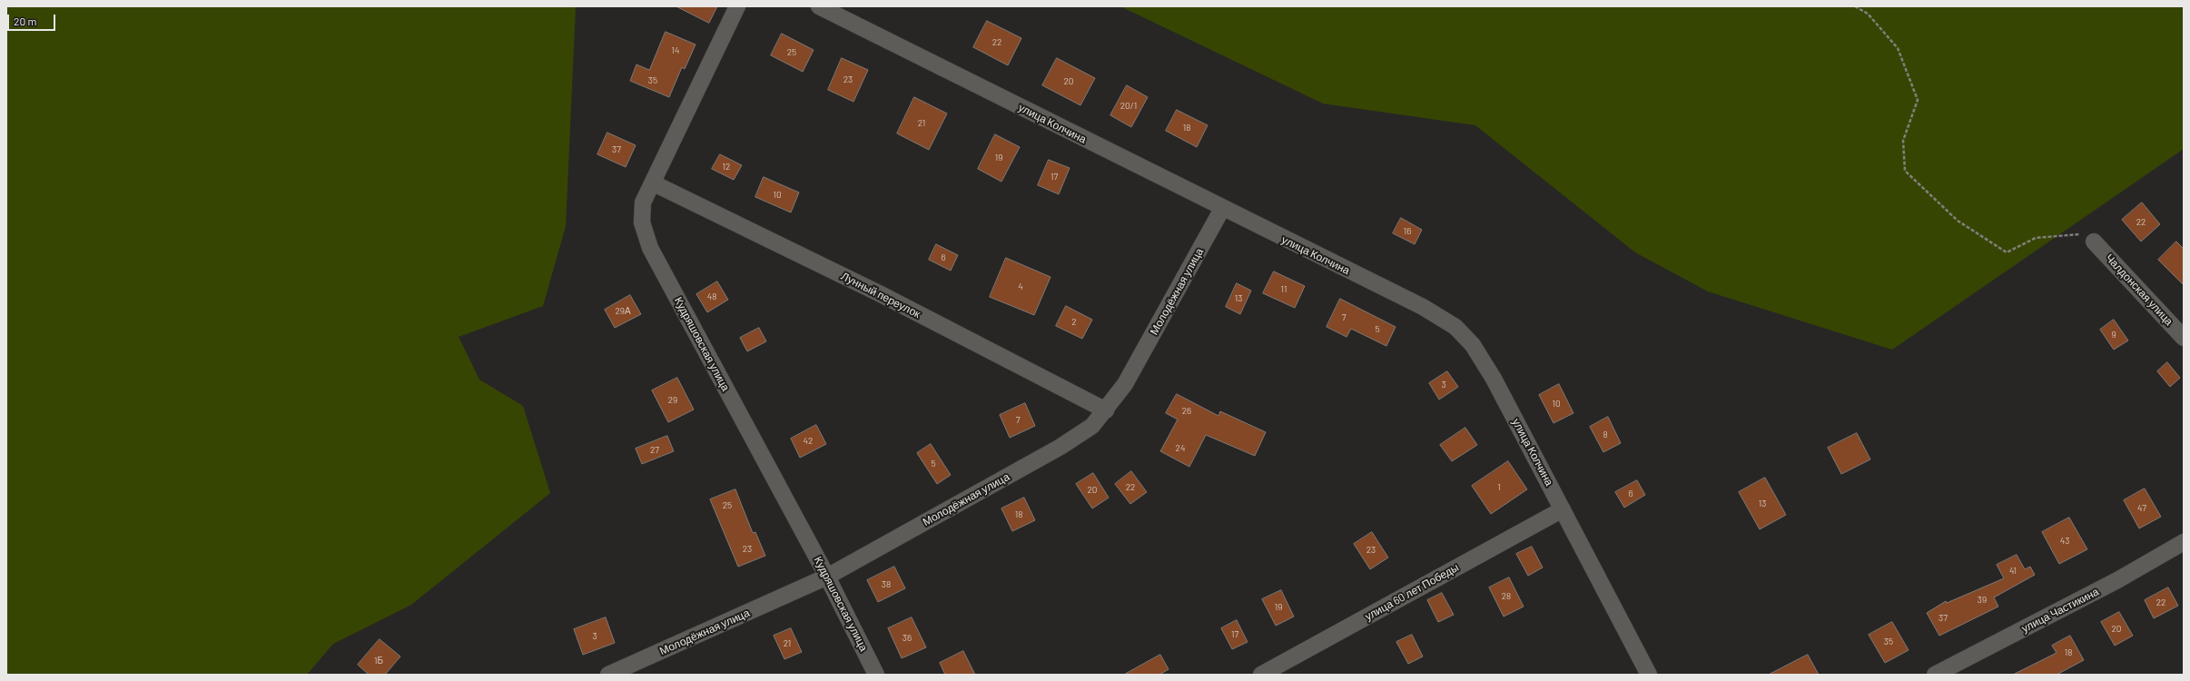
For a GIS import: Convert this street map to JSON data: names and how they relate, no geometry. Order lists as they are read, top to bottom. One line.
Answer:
{"streets":{"street":["улица Колчина","Чалдонская улица","Молодёжная улица","Лунный переулок","Кудряшовская улица","улица 60 лет Победы","улица Частикина"]},"crossings":[["улица Колчина","Молодёжная улица"],["улица Колчина","улица 60 лет Победы"],["Молодёжная улица","Лунный переулок"],["Молодёжная улица","Кудряшовская улица"],["Лунный переулок","Кудряшовская улица"]],"house_numbers":["22","14","25","23","35","20","20/1","21","18","37","19","12","17","10","22","16","6","4","11","48","13","29А","7","2","5","9","3","29","10","26","7","8","42","24","27","5","22","1","20","6","13","25","47","18","43","23","23","41","38","28","39","22","19","37","20","17","3","36","35","21","18","1Б"],"scale_bar":"20 m"}
